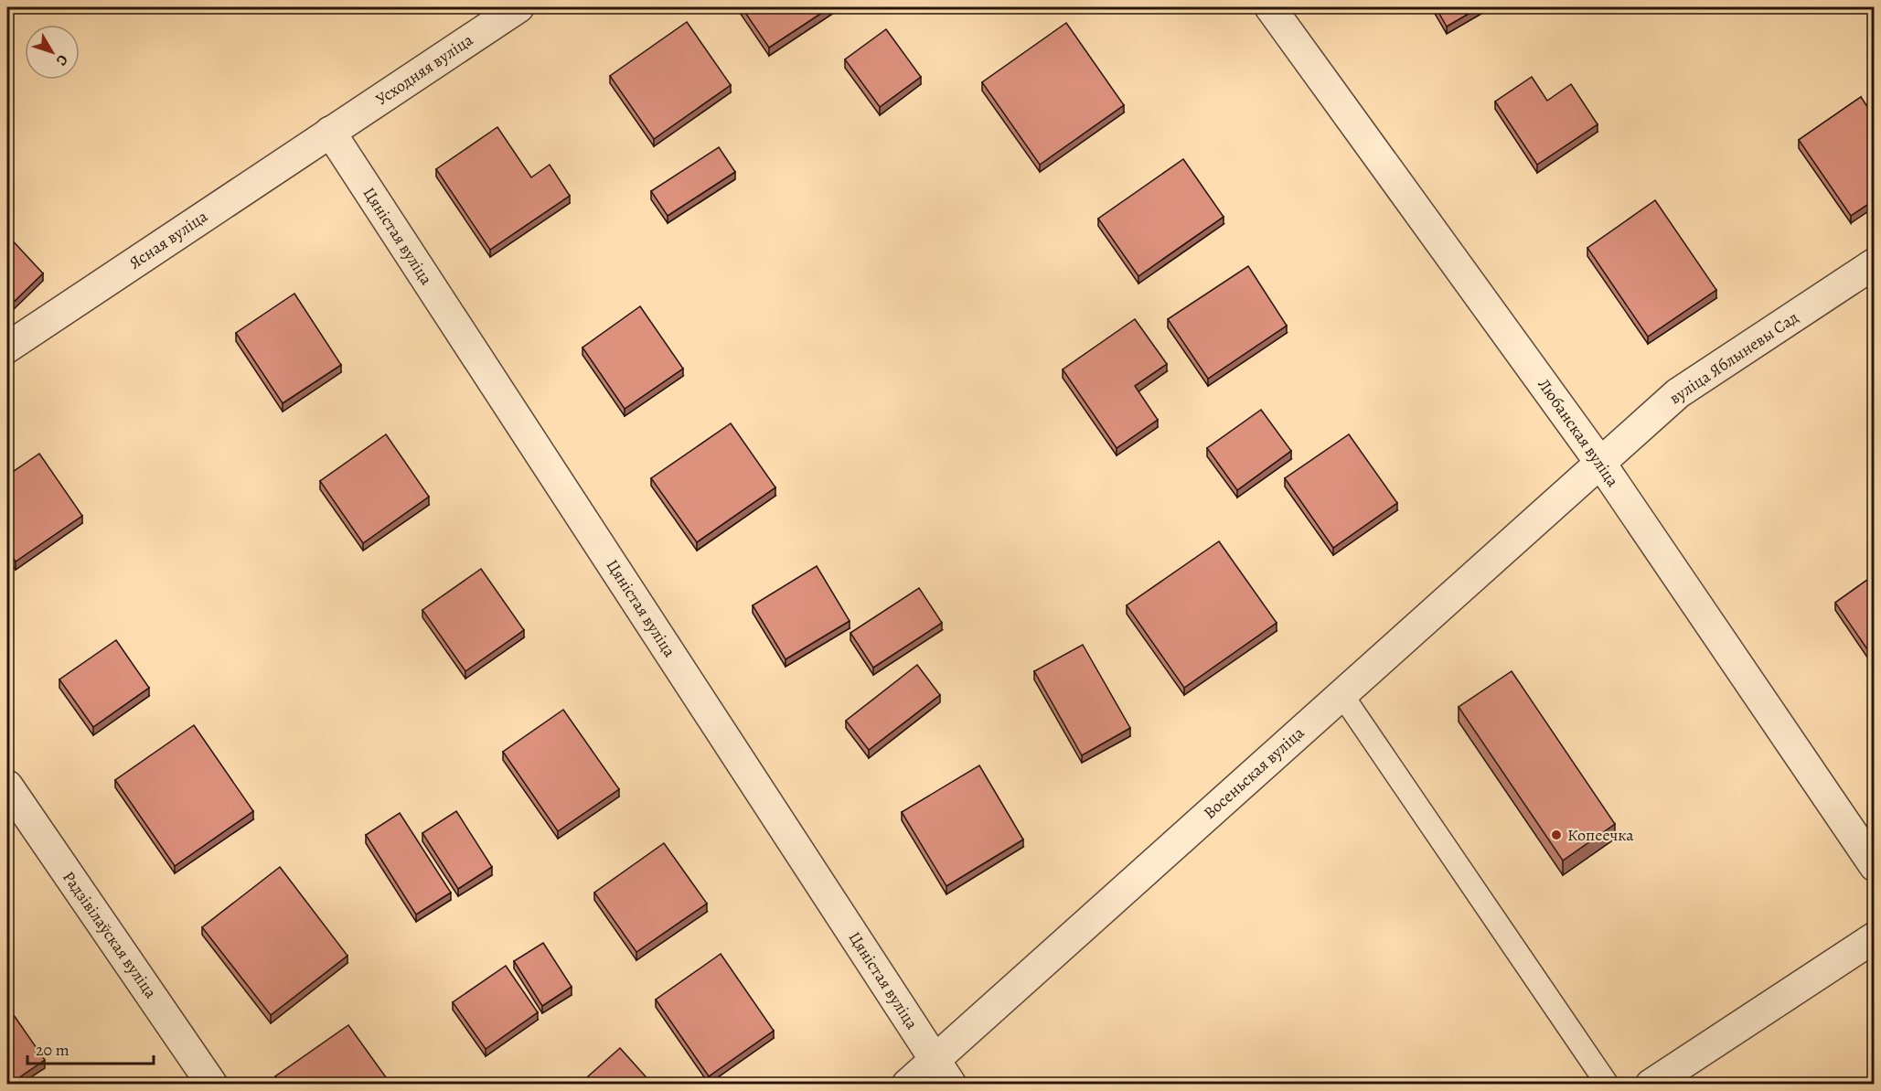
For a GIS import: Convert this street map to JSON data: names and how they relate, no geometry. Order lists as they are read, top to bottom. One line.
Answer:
{"streets":{"street":["Усходняя вуліца","Цяністая вуліца","Ясная вуліца","вуліца Яблыневы Сад","Любанская вуліца","Восеньская вуліца","Радзівілаўская вуліца"]},"crossings":[["Усходняя вуліца","Цяністая вуліца"],["Усходняя вуліца","Ясная вуліца"],["Цяністая вуліца","Ясная вуліца"],["Цяністая вуліца","Восеньская вуліца"],["вуліца Яблыневы Сад","Любанская вуліца"],["вуліца Яблыневы Сад","Восеньская вуліца"],["Любанская вуліца","Восеньская вуліца"]],"places":["Копеечка"],"scale_bar":"20 m","north":"bottom right"}
